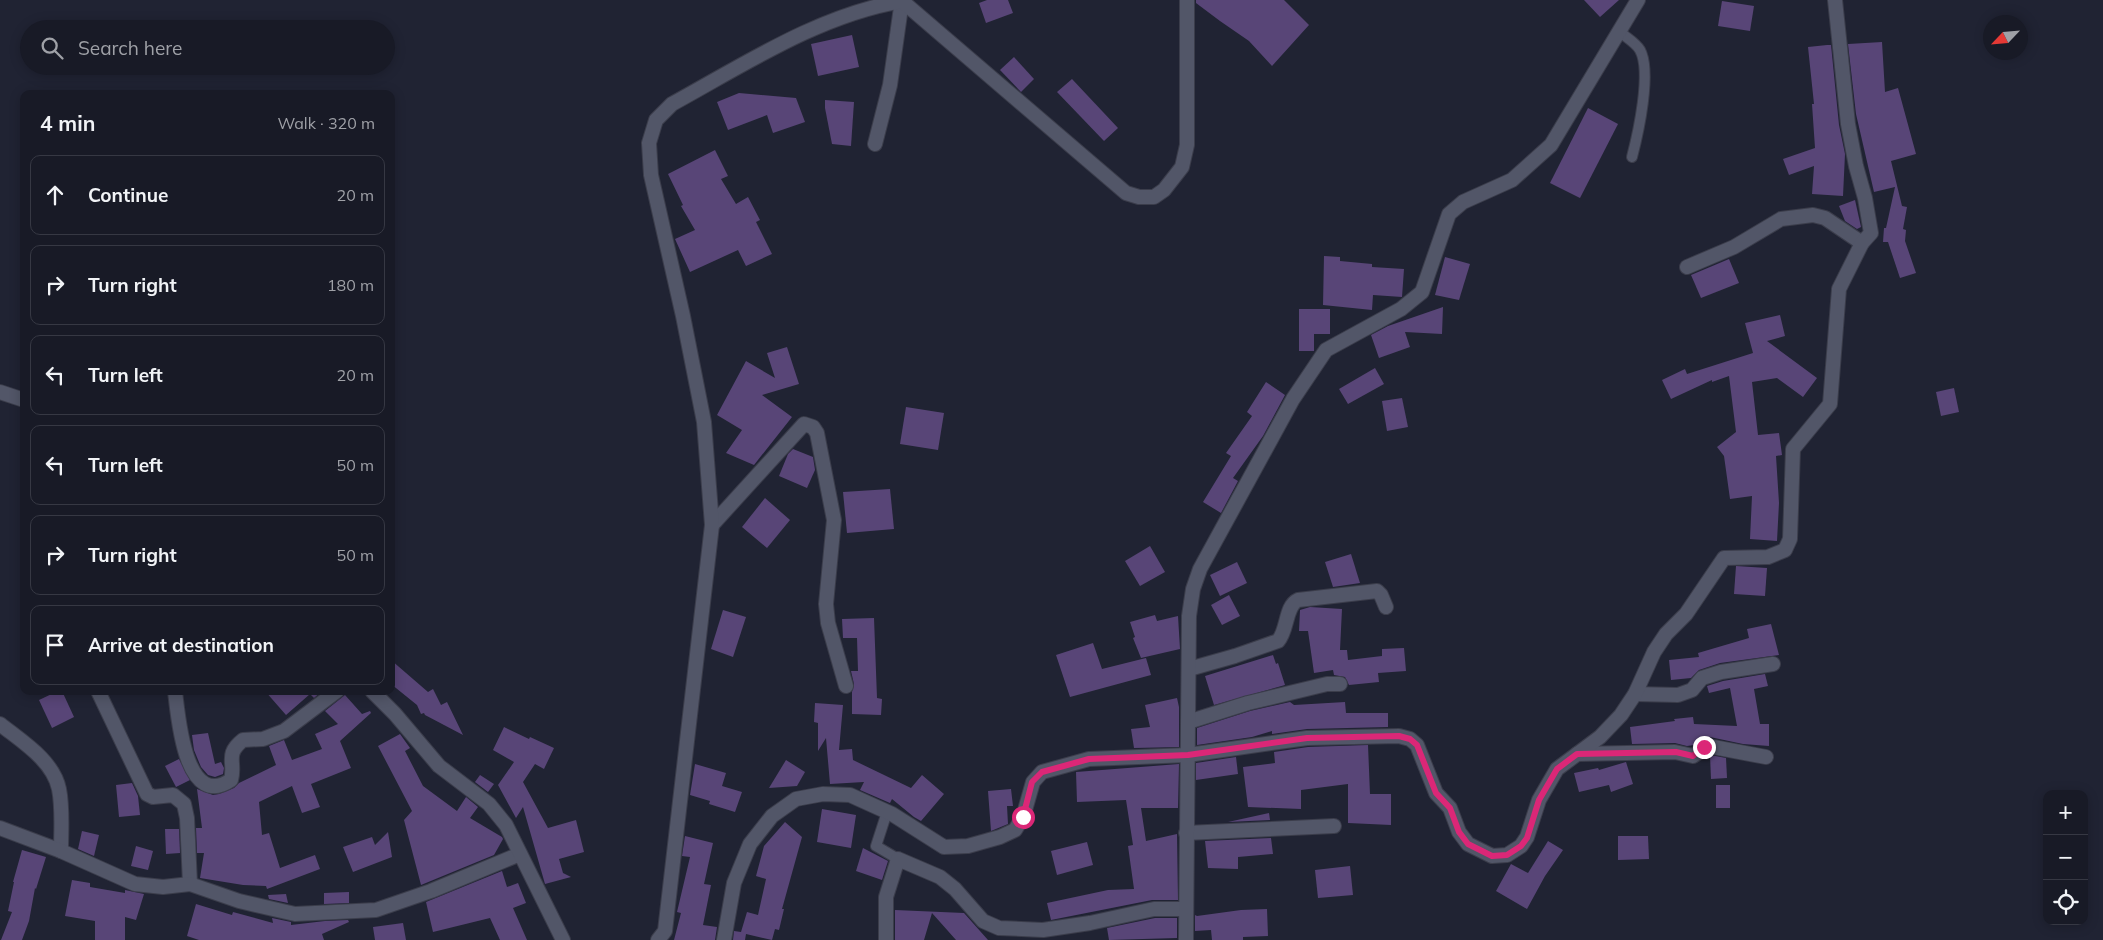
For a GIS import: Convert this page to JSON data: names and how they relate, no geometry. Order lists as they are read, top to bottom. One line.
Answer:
{"north":"bottom left","page":{"search":"Search here","heading":["4 min","Walk · 320 m"],"list":[["Continue","20 m"],["Turn right","180 m"],["Turn left","20 m"],["Turn left","50 m"],["Turn right","50 m"],"Arrive at destination"],"map_buttons":["+","−"]}}
